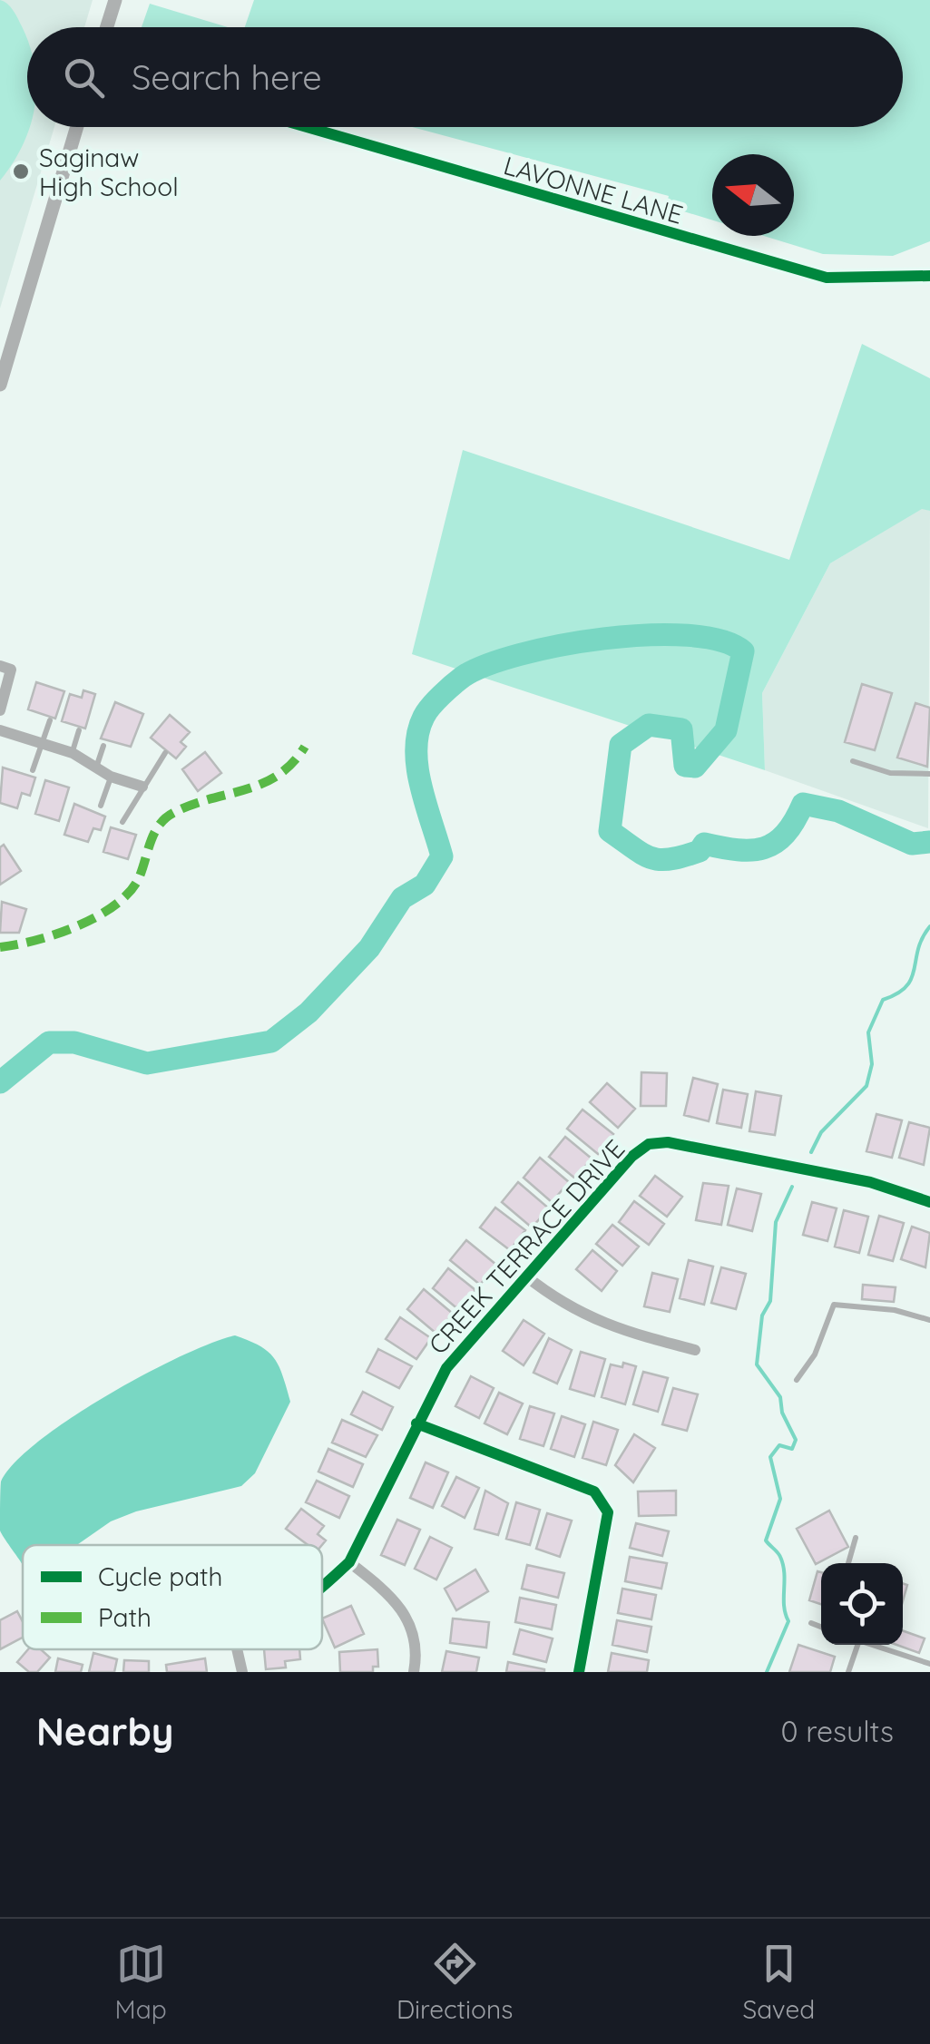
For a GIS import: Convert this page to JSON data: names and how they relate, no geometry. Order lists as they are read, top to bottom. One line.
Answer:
{"streets":{"street":["LAVONNE LANE","CREEK TERRACE DRIVE"]},"places":["Saginaw High School"],"legend":["Cycle path","Path"],"north":"left","page":{"search":"Search here","heading":["Nearby","0 results"],"nav":["Map","Directions","Saved"]}}
